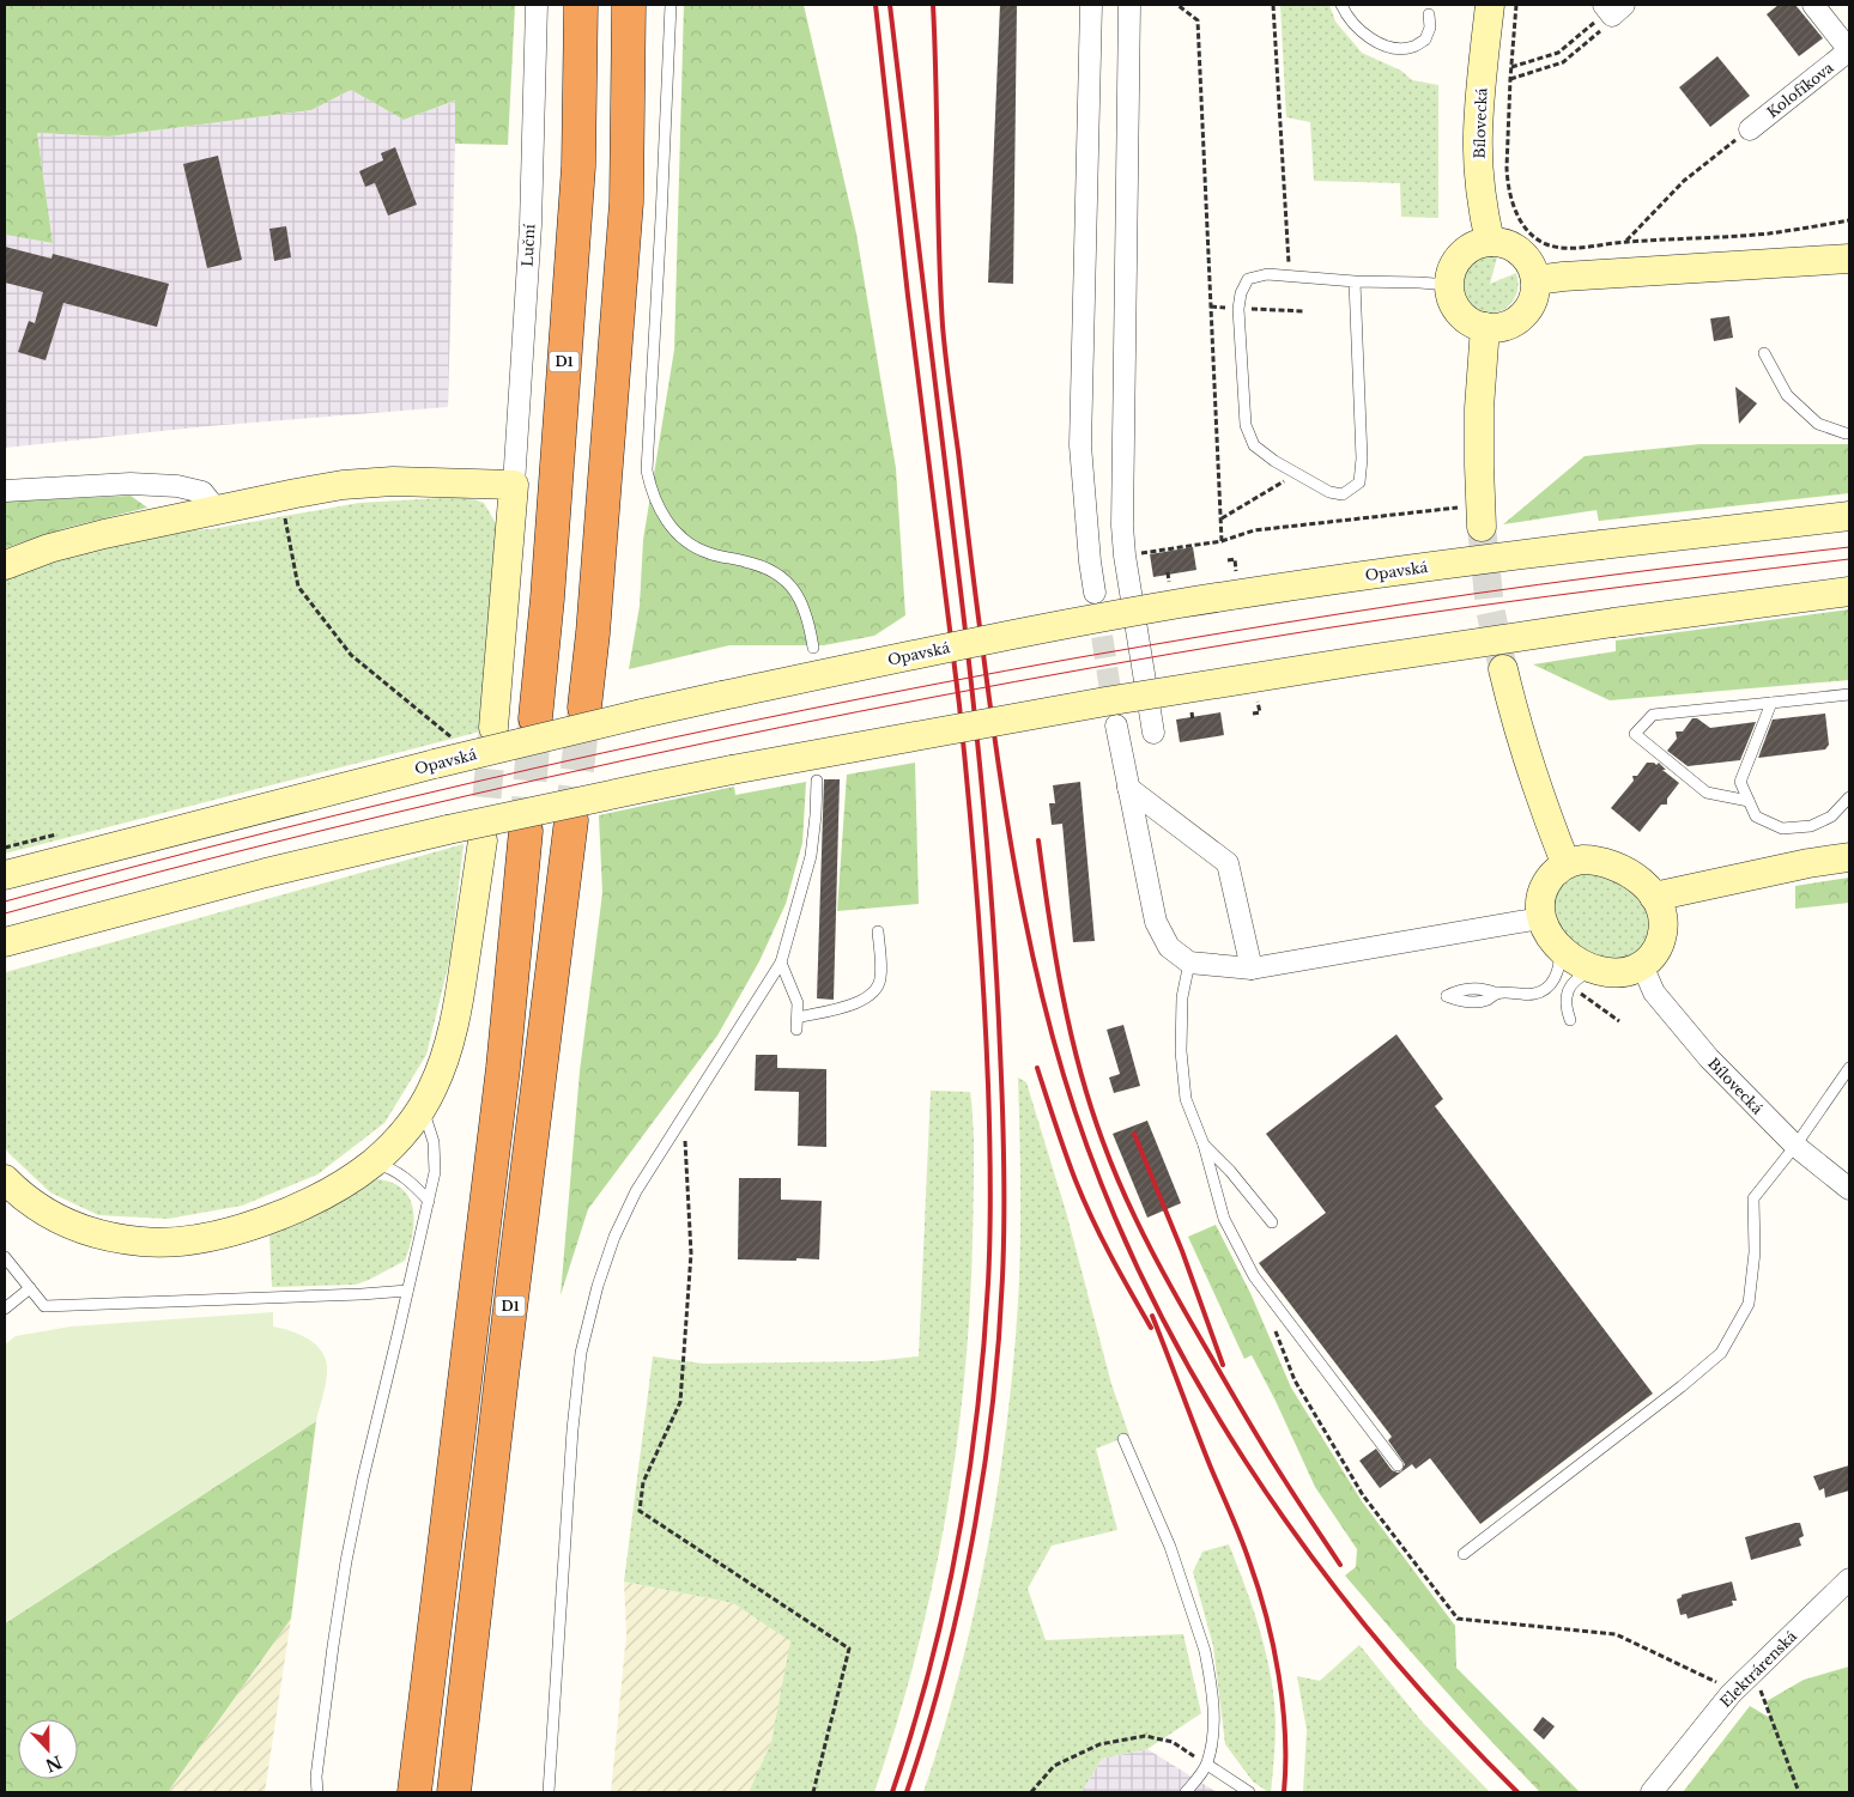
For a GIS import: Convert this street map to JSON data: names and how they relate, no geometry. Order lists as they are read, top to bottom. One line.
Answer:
{"streets":{"highway":["D1"],"main road":["Bílovecká","Opavská"],"street":["Kolofíkova","Luční","Elektrárenská"]},"north":"bottom"}
